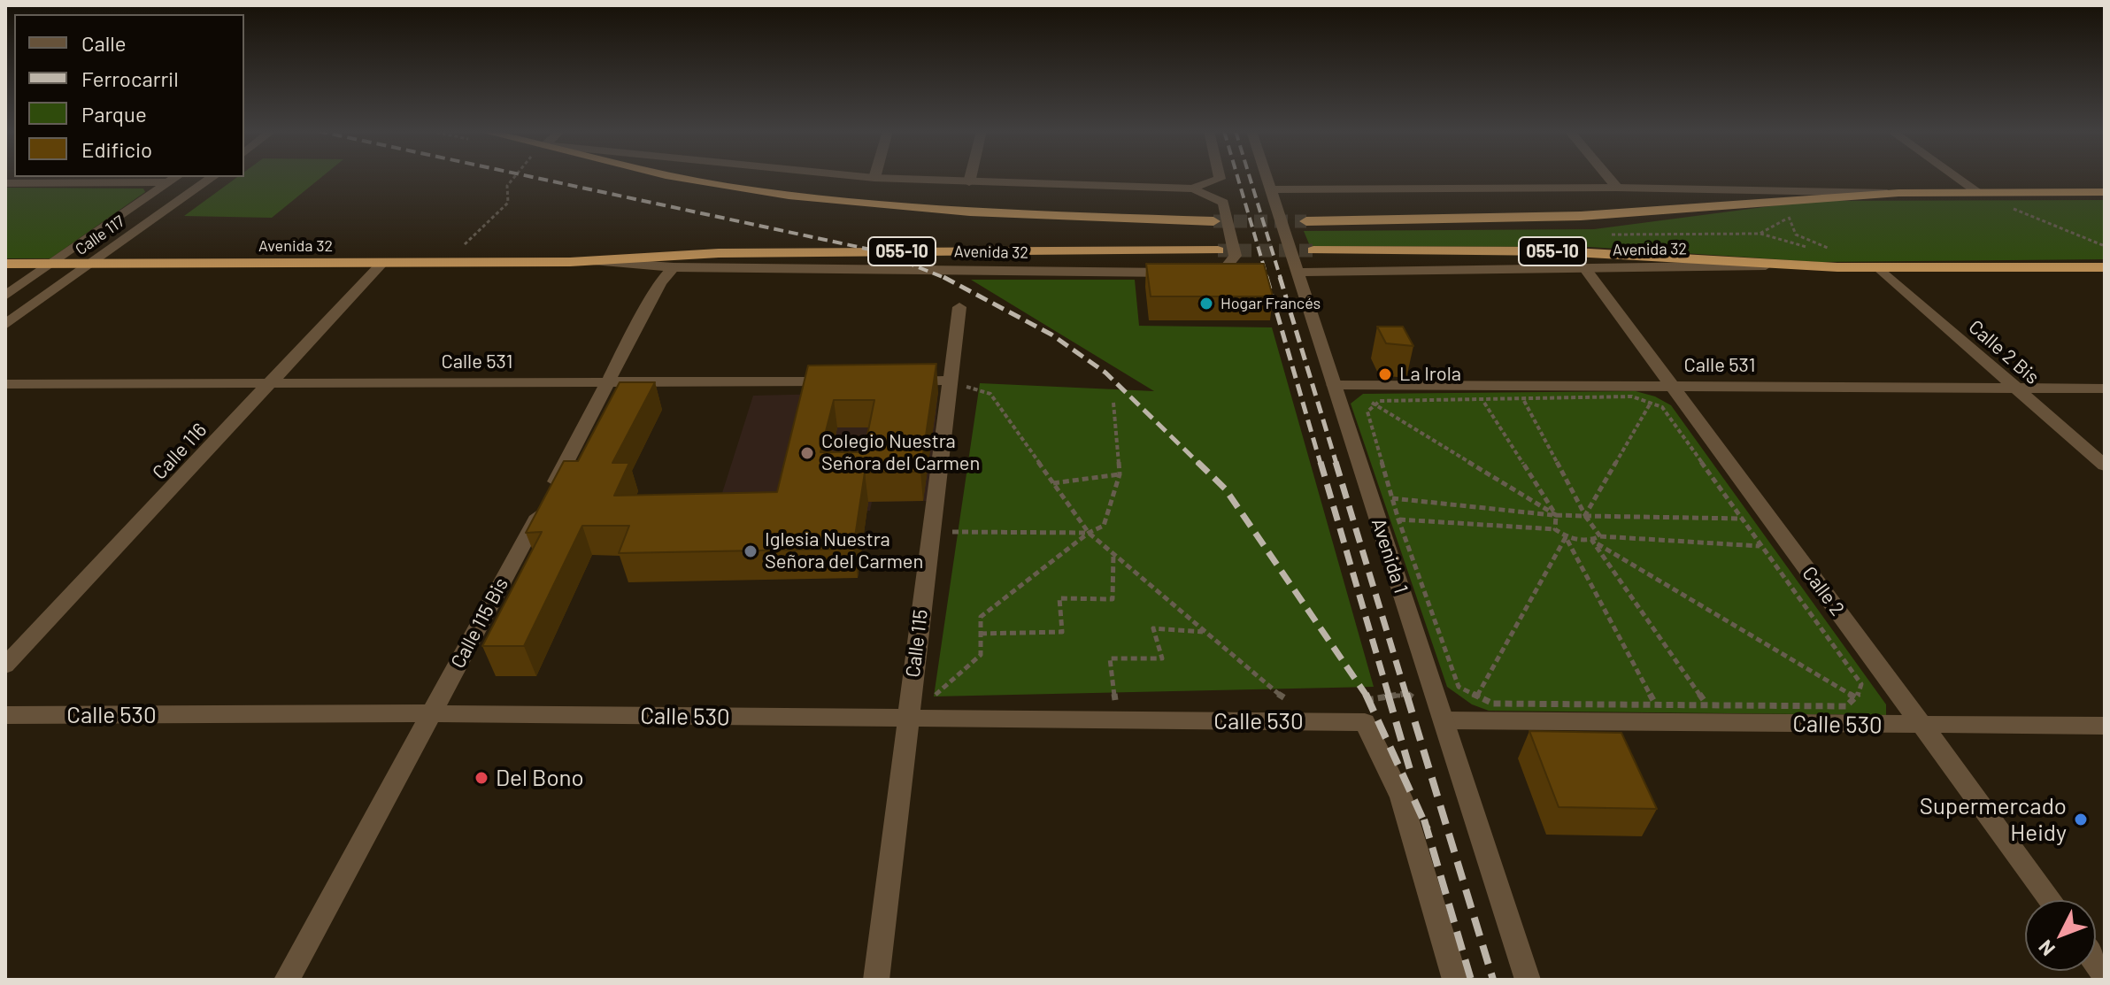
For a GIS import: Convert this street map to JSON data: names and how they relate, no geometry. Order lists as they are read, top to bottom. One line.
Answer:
{"streets":{"highway":["Avenida 32","055-10"],"street":["Calle 117","Calle 2 Bis","Calle 531","Calle 116","Avenida 1","Calle 2","Calle 115 Bis","Calle 115","Calle 530"]},"crossings":[["Calle 117","Avenida 32"],["Avenida 32","Calle 2 Bis"],["Avenida 32","Calle 116"],["Avenida 32","Avenida 1"],["Avenida 32","Calle 2"],["Avenida 32","Calle 115 Bis"],["Calle 2 Bis","Calle 531"],["Calle 531","Calle 116"],["Calle 531","Avenida 1"],["Calle 531","Calle 2"],["Calle 531","Calle 115 Bis"],["Avenida 1","Calle 530"],["Calle 2","Calle 530"],["Calle 115 Bis","Calle 530"],["Calle 115","Calle 530"]],"places":["Hogar Francés","La Irola","Colegio Nuestra Señora del Carmen","Iglesia Nuestra Señora del Carmen","Del Bono","Supermercado Heidy"],"legend":["Calle","Ferrocarril","Parque","Edificio"],"north":"bottom left"}
